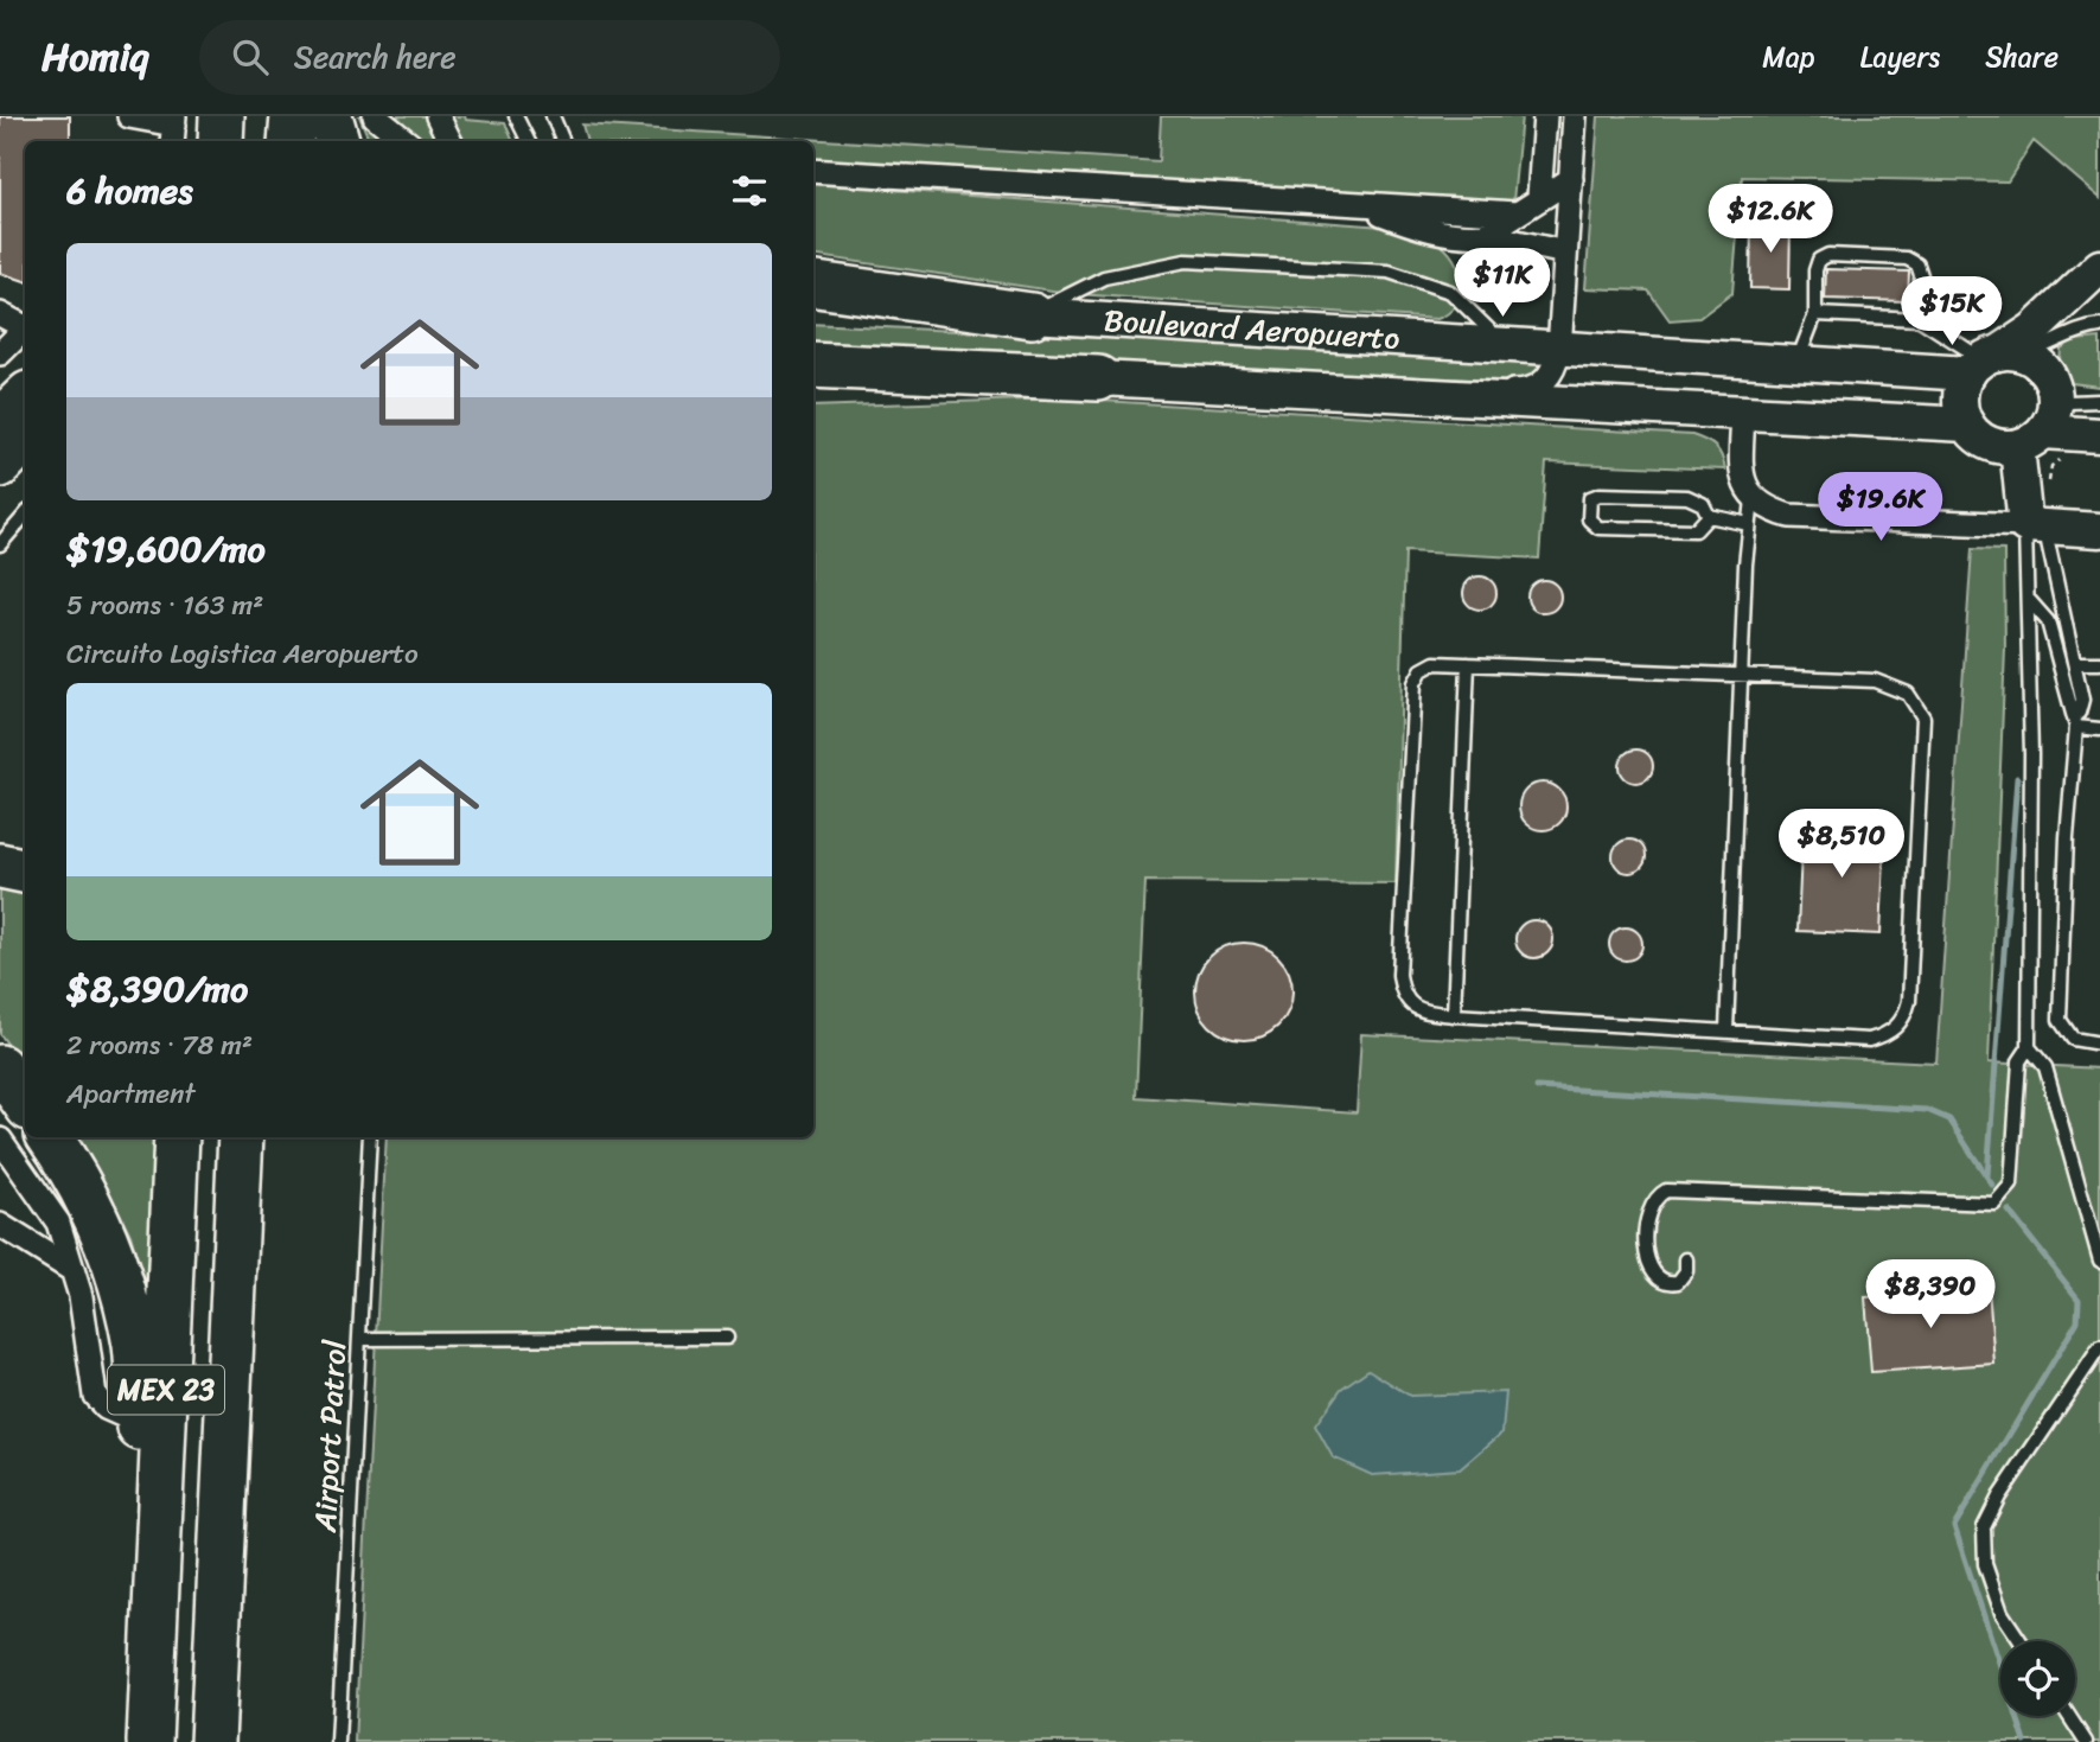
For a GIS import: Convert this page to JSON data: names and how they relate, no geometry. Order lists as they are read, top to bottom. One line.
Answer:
{"streets":{"highway":["MEX 23"],"street":["Boulevard Aeropuerto"],"lane":["Airport Patrol"]},"page":{"header":"Homiq","search":"Search here","nav":["Map","Layers","Share"],"heading":"6 homes","price":["$12.6K","$11K","$15K","$19.6K","$8,510","$8,390"],"list":[{"name":"$19,600/mo","note":"5 rooms · 163 m² · Circuito Logistica Aeropuerto"},{"name":"$8,390/mo","note":"2 rooms · 78 m² · Apartment"}]}}
